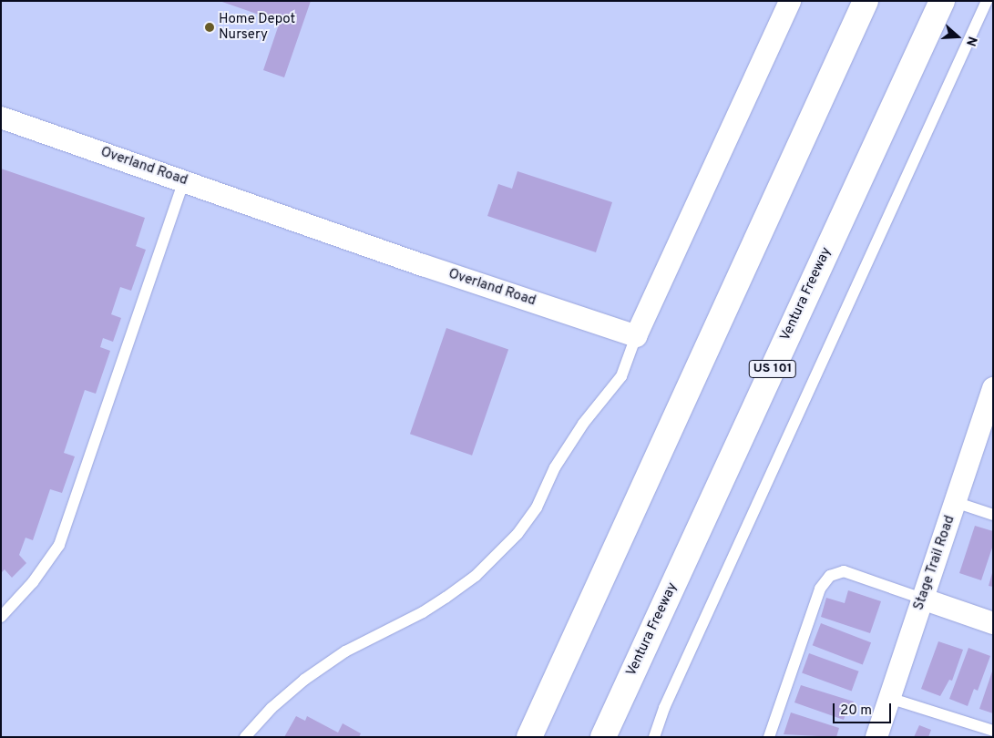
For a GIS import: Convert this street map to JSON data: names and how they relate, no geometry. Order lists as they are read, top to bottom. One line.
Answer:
{"streets":{"highway":["Ventura Freeway","US 101"],"street":["Overland Road","Stage Trail Road"]},"places":["Home Depot Nursery"],"scale_bar":"20 m","north":"right"}
